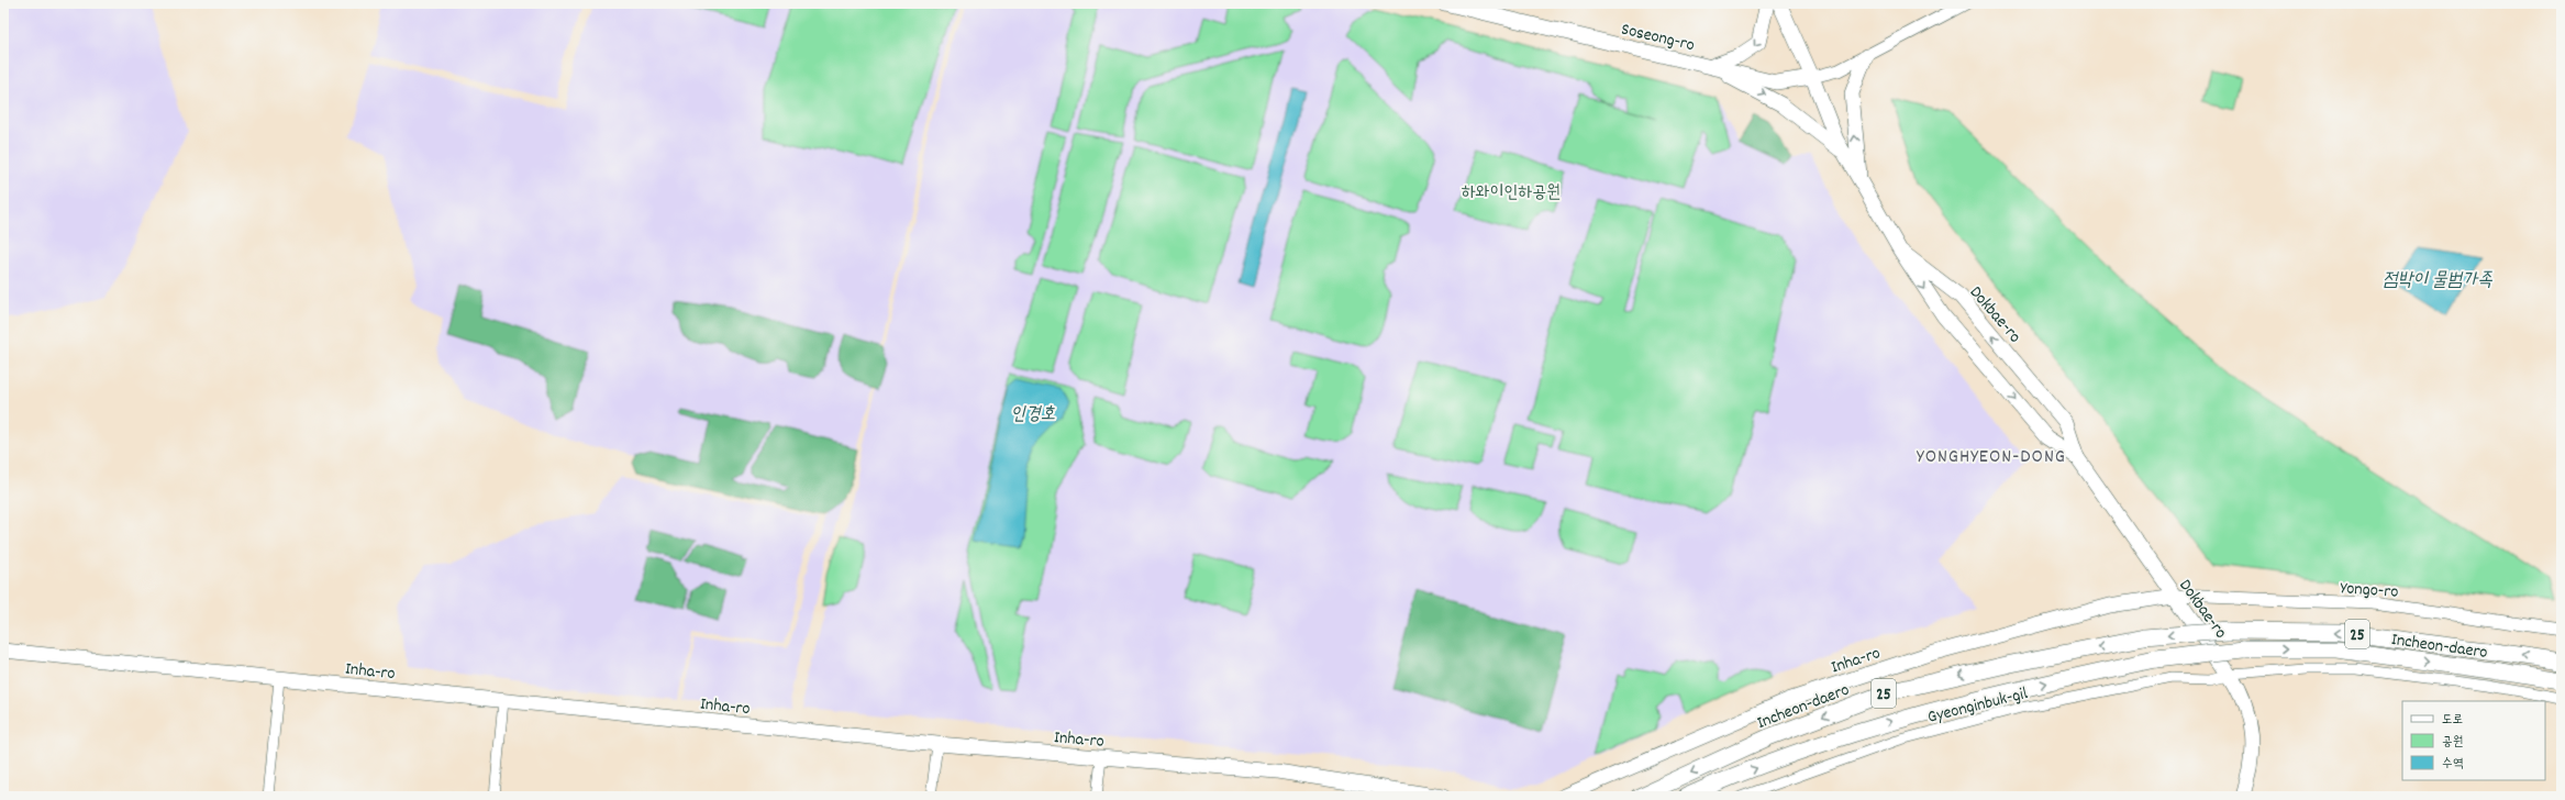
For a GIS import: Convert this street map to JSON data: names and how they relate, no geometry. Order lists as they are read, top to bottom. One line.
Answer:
{"streets":{"highway":["25","Incheon-daero"],"main road":["Soseong-ro","Dokbae-ro","Inha-ro"],"street":["Yongo-ro","Gyeonginbuk-gil"]},"crossings":[["Soseong-ro","Dokbae-ro"],["Dokbae-ro","Yongo-ro"],["Dokbae-ro","Inha-ro"],["Dokbae-ro","Gyeonginbuk-gil"],["Yongo-ro","Inha-ro"]],"districts":["YONGHYEON-DONG"],"water":["점박이 물범가족","인경호"],"parks":["하와이인하공원"],"legend":["도로","공원","수역"]}
